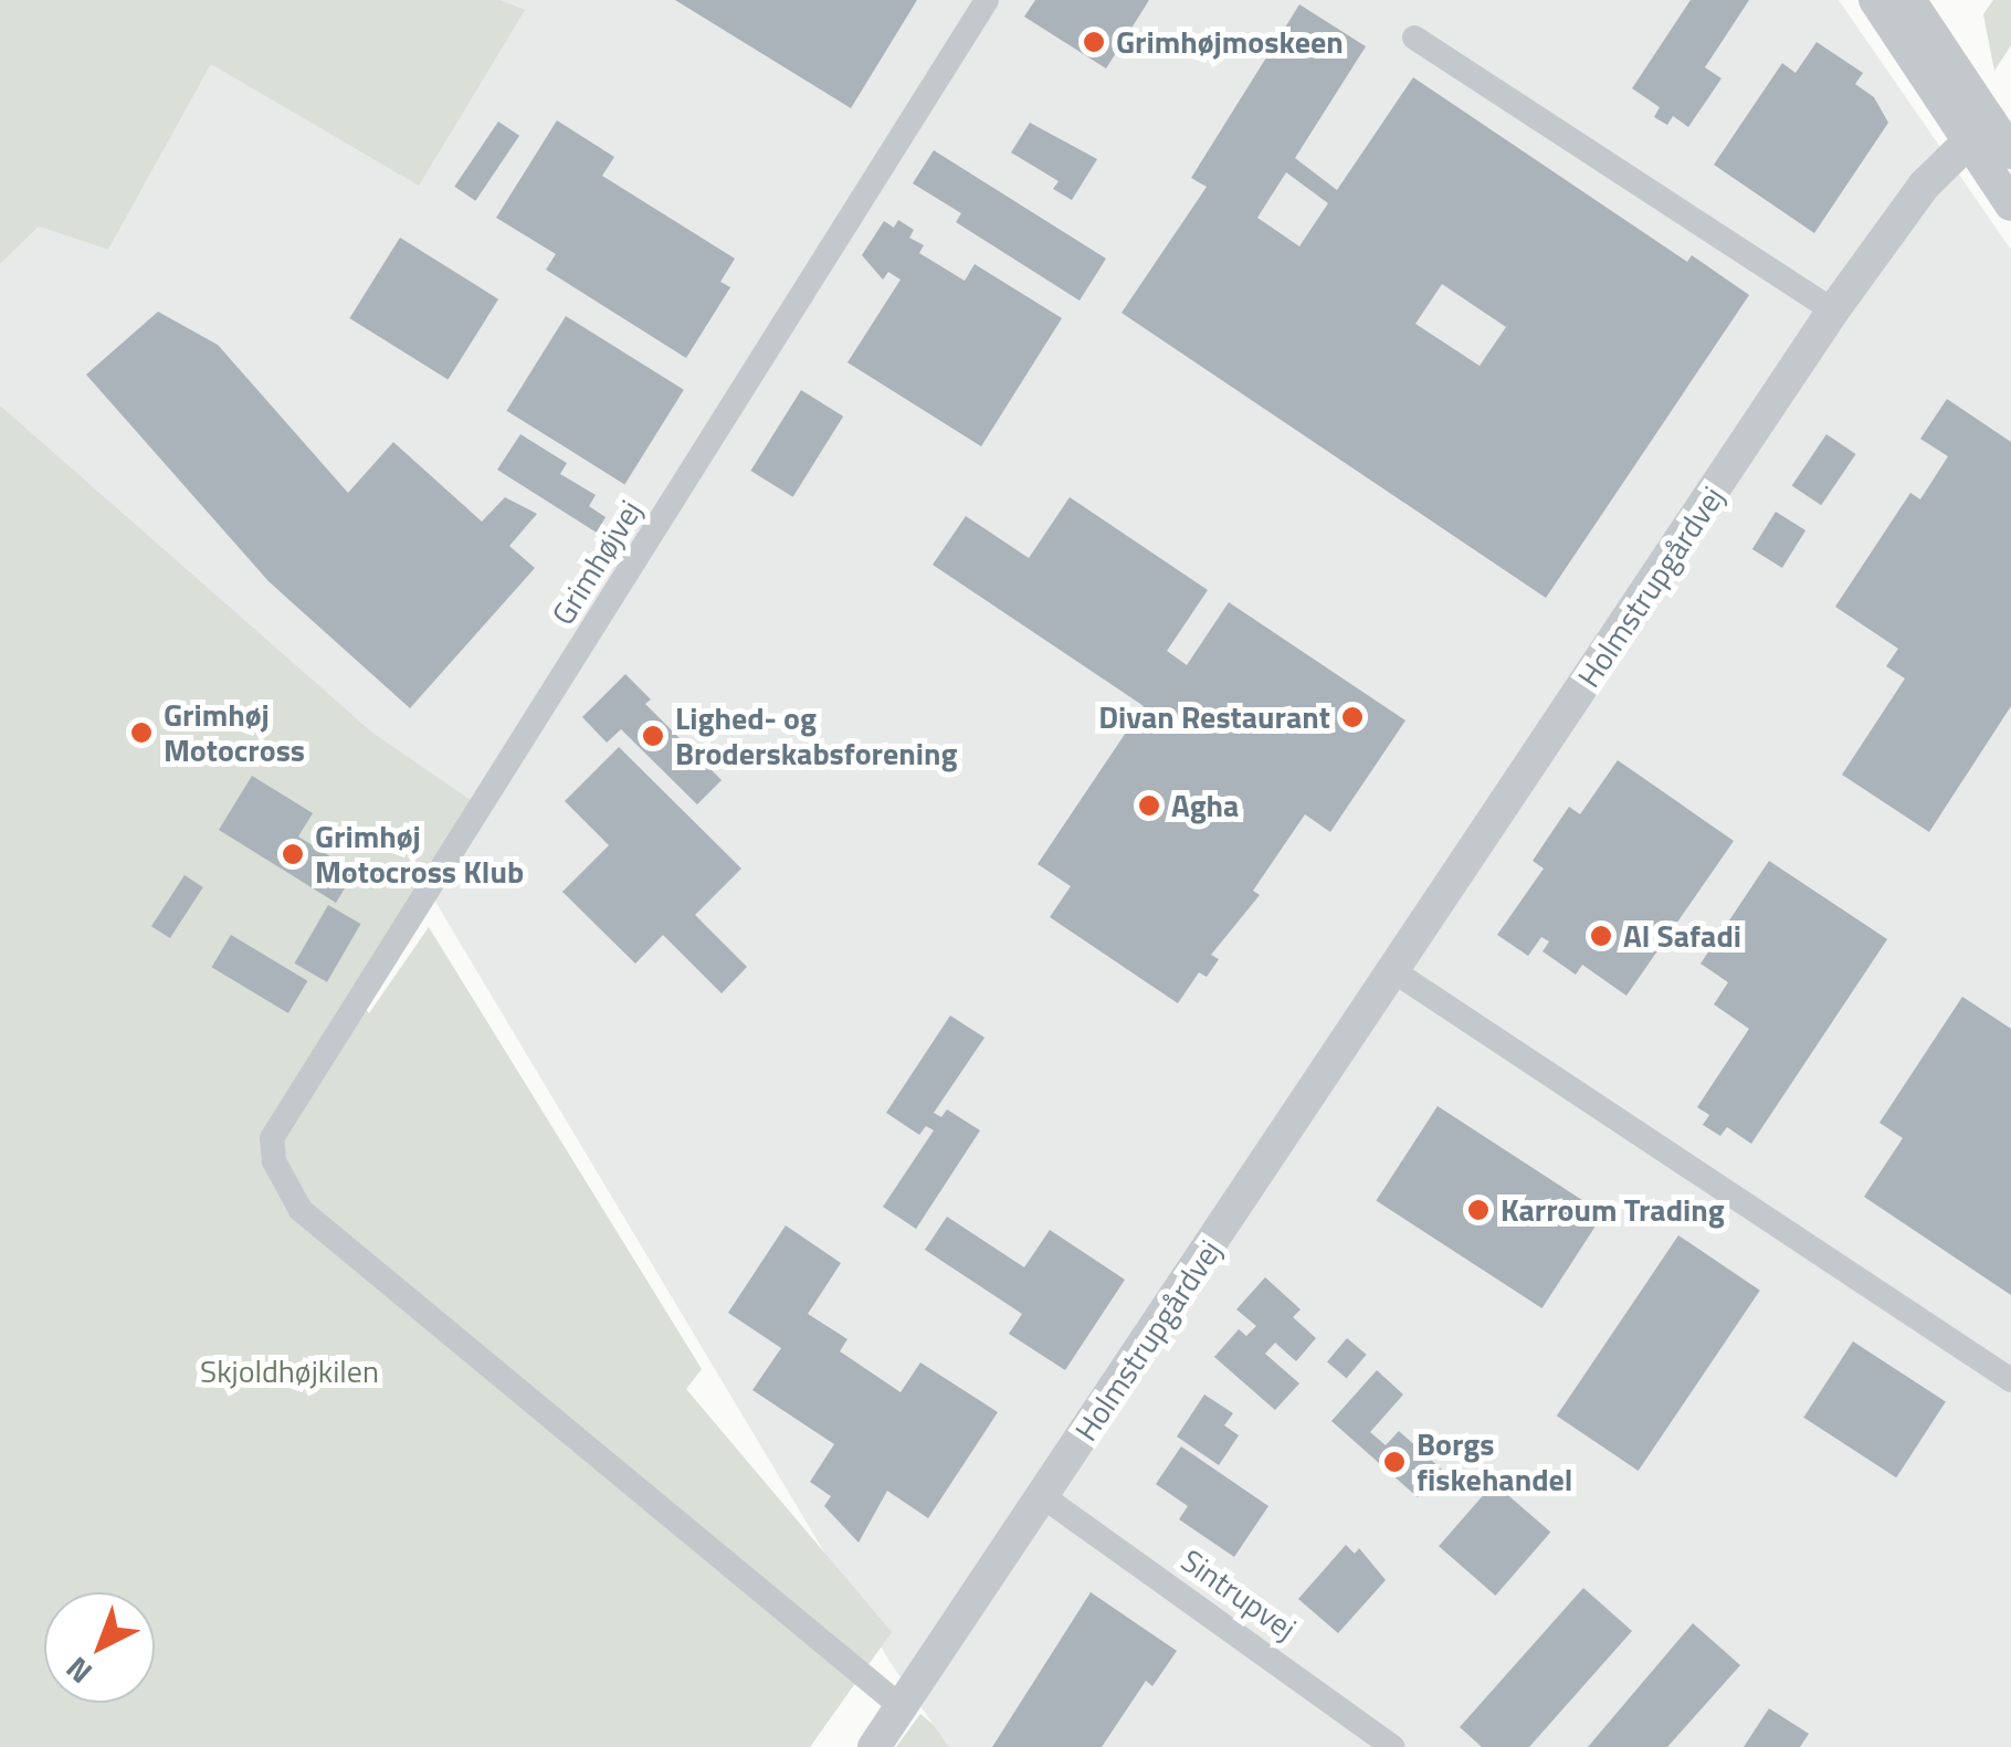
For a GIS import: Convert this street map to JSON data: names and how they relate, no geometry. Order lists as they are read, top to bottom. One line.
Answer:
{"streets":{"street":["Grimhøjvej","Holmstrupgårdvej","Sintrupvej"]},"crossings":[["Grimhøjvej","Holmstrupgårdvej"],["Holmstrupgårdvej","Sintrupvej"]],"parks":["Skjoldhøjkilen"],"places":["Grimhøjmoskeen","Divan Restaurant","Grimhøj Motocross","Lighed- og Broderskabsforening","Agha","Grimhøj Motocross Klub","Al Safadi","Karroum Trading","Borgs fiskehandel"],"north":"bottom left"}
